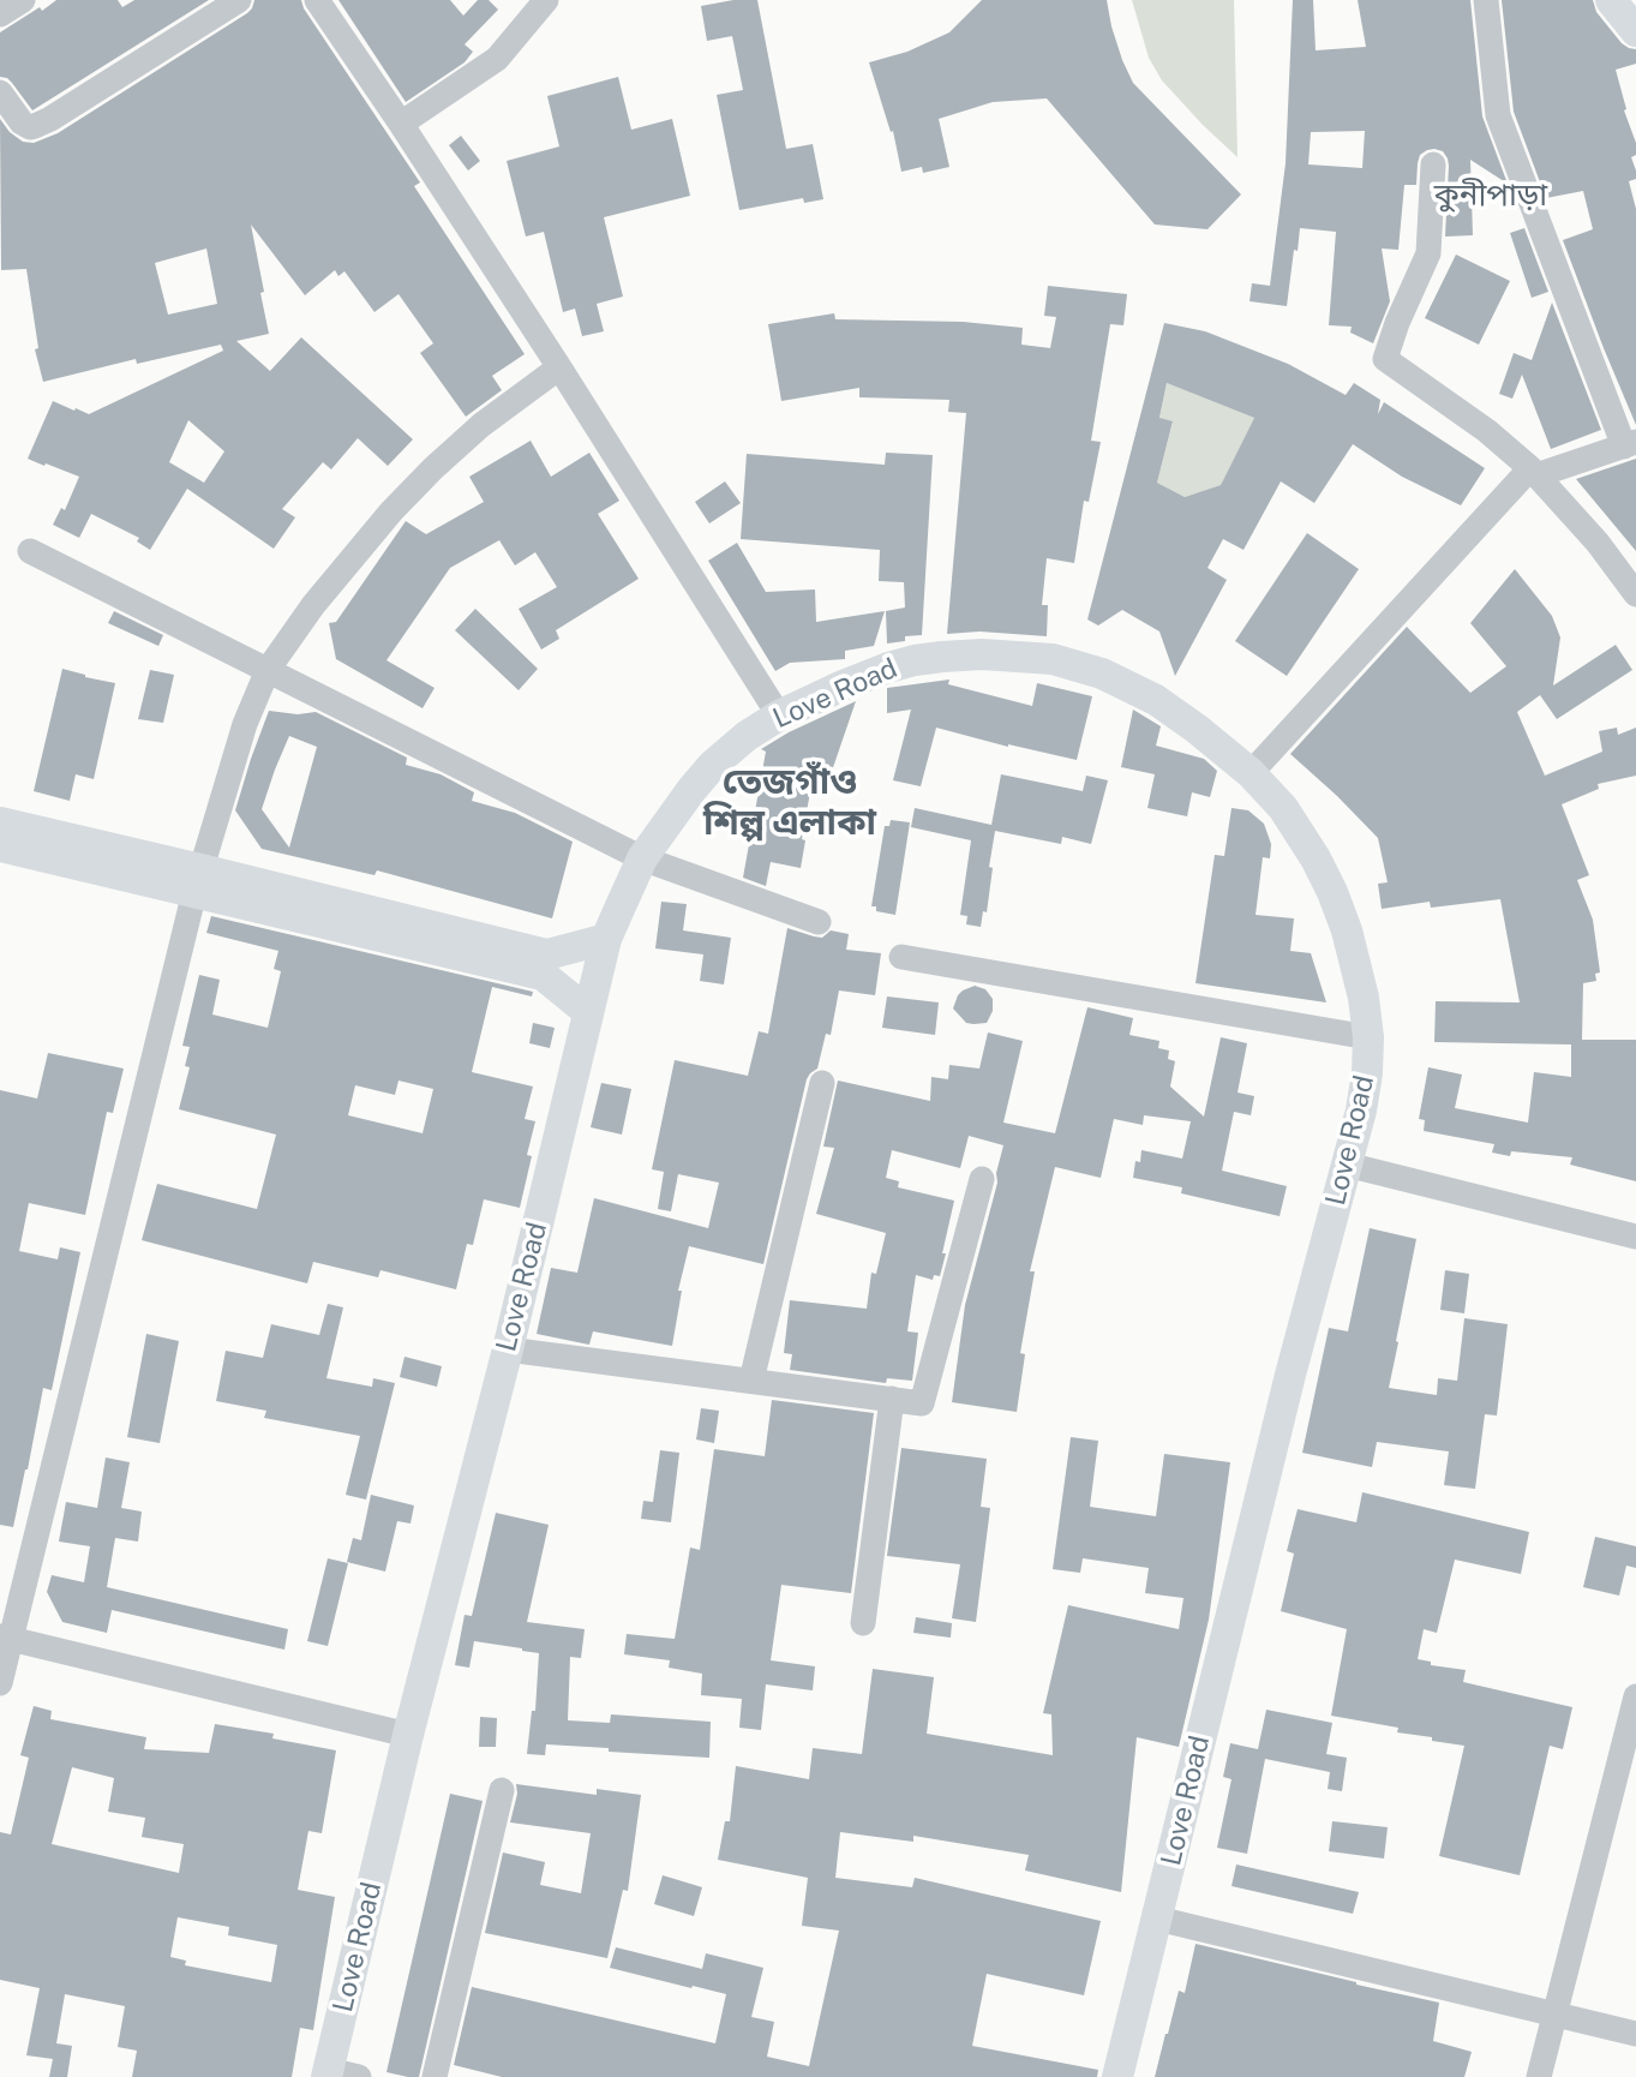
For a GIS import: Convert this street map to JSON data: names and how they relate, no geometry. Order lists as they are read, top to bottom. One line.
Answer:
{"streets":{"main road":["Love Road"]},"districts":["কুনীপাড়া","তেজগাঁও শিল্প এলাকা"]}
